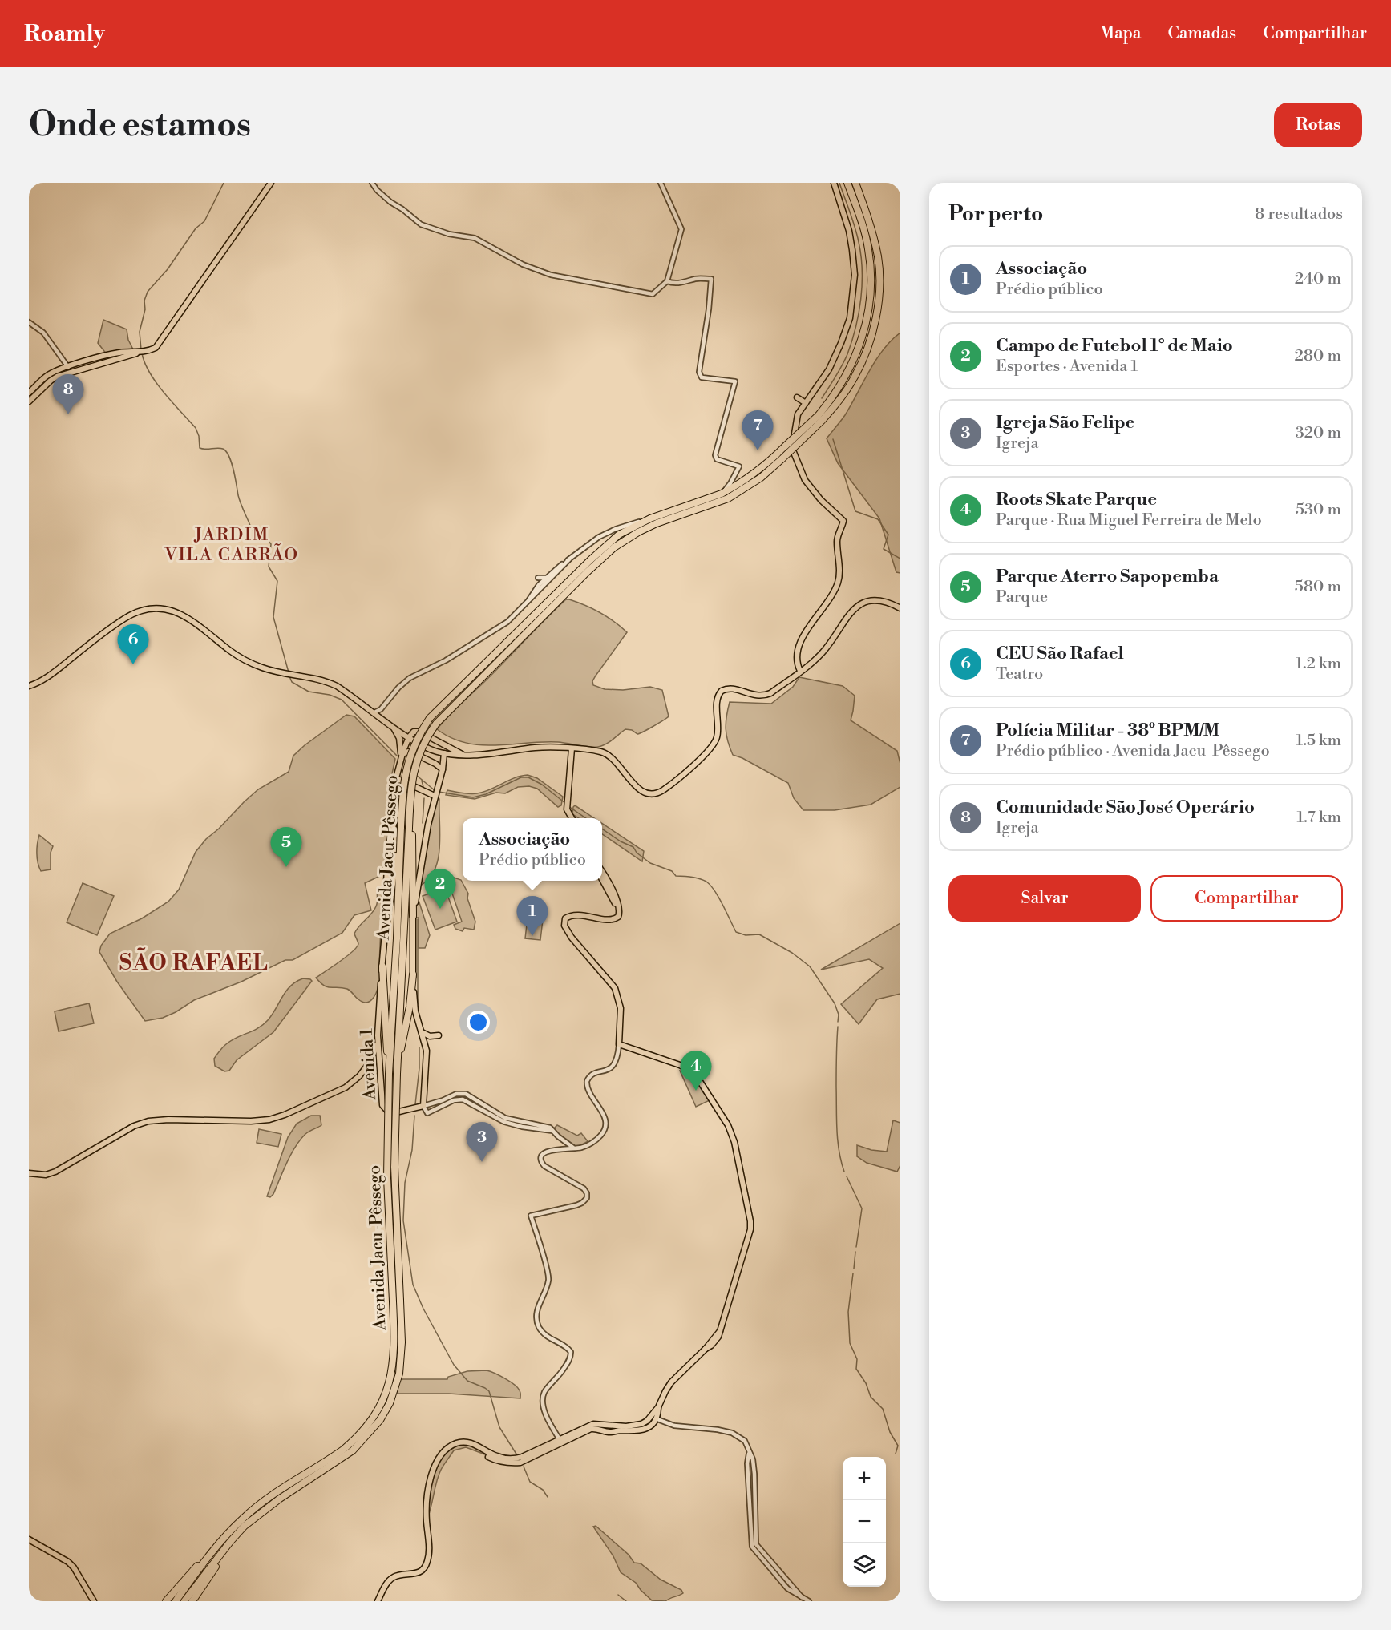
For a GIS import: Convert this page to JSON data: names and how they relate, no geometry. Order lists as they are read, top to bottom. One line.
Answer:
{"streets":{"highway":["Avenida Jacu-Pêssego"],"main road":["Avenida 1"]},"districts":["JARDIM VILA CARRÃO","SÃO RAFAEL"],"page":{"header":"Roamly","nav":["Mapa","Camadas","Compartilhar"],"buttons":["Rotas",["Salvar","Compartilhar"]],"title":"Onde estamos","heading":["Por perto","8 resultados"],"list":[{"mark":"1","name":"Associação","note":"Prédio público","value":"240 m"},{"mark":"2","name":"Campo de Futebol 1° de Maio","note":"Esportes · Avenida 1","value":"280 m"},{"mark":"3","name":"Igreja São Felipe","note":"Igreja","value":"320 m"},{"mark":"4","name":"Roots Skate Parque","note":"Parque · Rua Miguel Ferreira de Melo","value":"530 m"},{"mark":"5","name":"Parque Aterro Sapopemba","note":"Parque","value":"580 m"},{"mark":"6","name":"CEU São Rafael","note":"Teatro","value":"1.2 km"},{"mark":"7","name":"Polícia Militar - 38º BPM/M","note":"Prédio público · Avenida Jacu-Pêssego","value":"1.5 km"},{"mark":"8","name":"Comunidade São José Operário","note":"Igreja","value":"1.7 km"}],"pins":["8","7","6","5","2","1","4","3"],"popup":["Associação","Prédio público"],"map_buttons":["+","−"]}}
